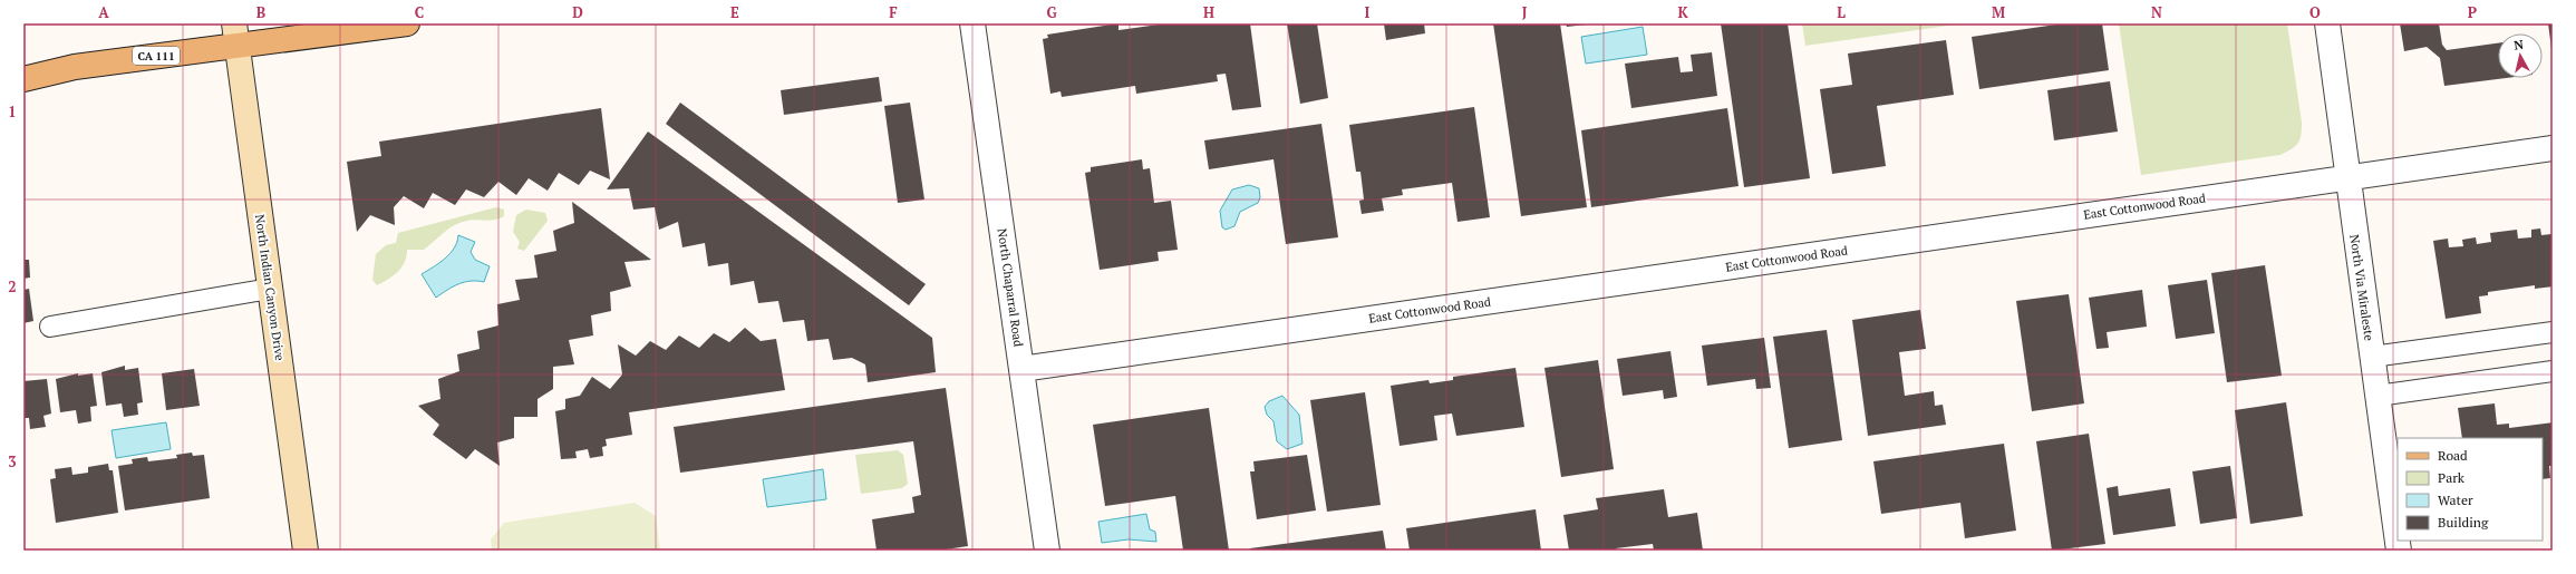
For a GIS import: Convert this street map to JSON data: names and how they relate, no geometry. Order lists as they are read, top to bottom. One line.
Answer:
{"streets":{"main road":["CA 111","North Indian Canyon Drive"],"street":["East Cottonwood Road","North Chaparral Road","North Via Miraleste"]},"crossings":[["CA 111","North Indian Canyon Drive"],["East Cottonwood Road","North Chaparral Road"],["East Cottonwood Road","North Via Miraleste"]],"legend":["Road","Park","Water","Building"],"north":"top","grid":{"columns":["A","B","C","D","E","F","G","H","I","J","K","L","M","N","O","P"],"rows":["1","2","3"]}}
